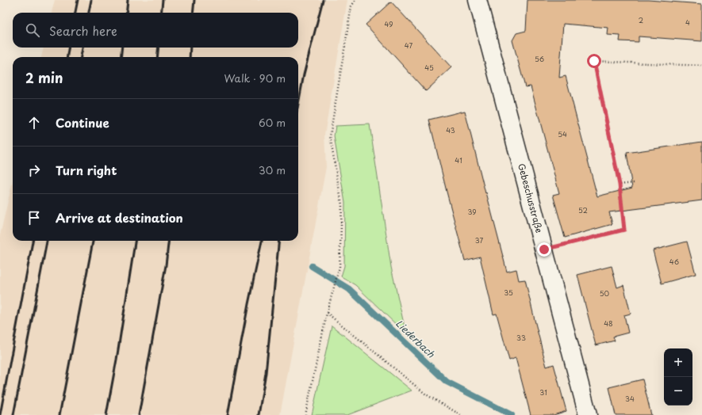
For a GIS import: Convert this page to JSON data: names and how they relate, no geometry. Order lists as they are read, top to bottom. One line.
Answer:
{"streets":{"street":["Gebeschusstraße"]},"water":["Liederbach"],"house_numbers":["2","4","49","47","56","45","43","54","41","52","39","37","46","35","50","48","33","31","34"],"page":{"search":"Search here","heading":["2 min","Walk · 90 m"],"list":[["Continue","60 m"],["Turn right","30 m"],"Arrive at destination"],"map_buttons":["+","−"]}}
